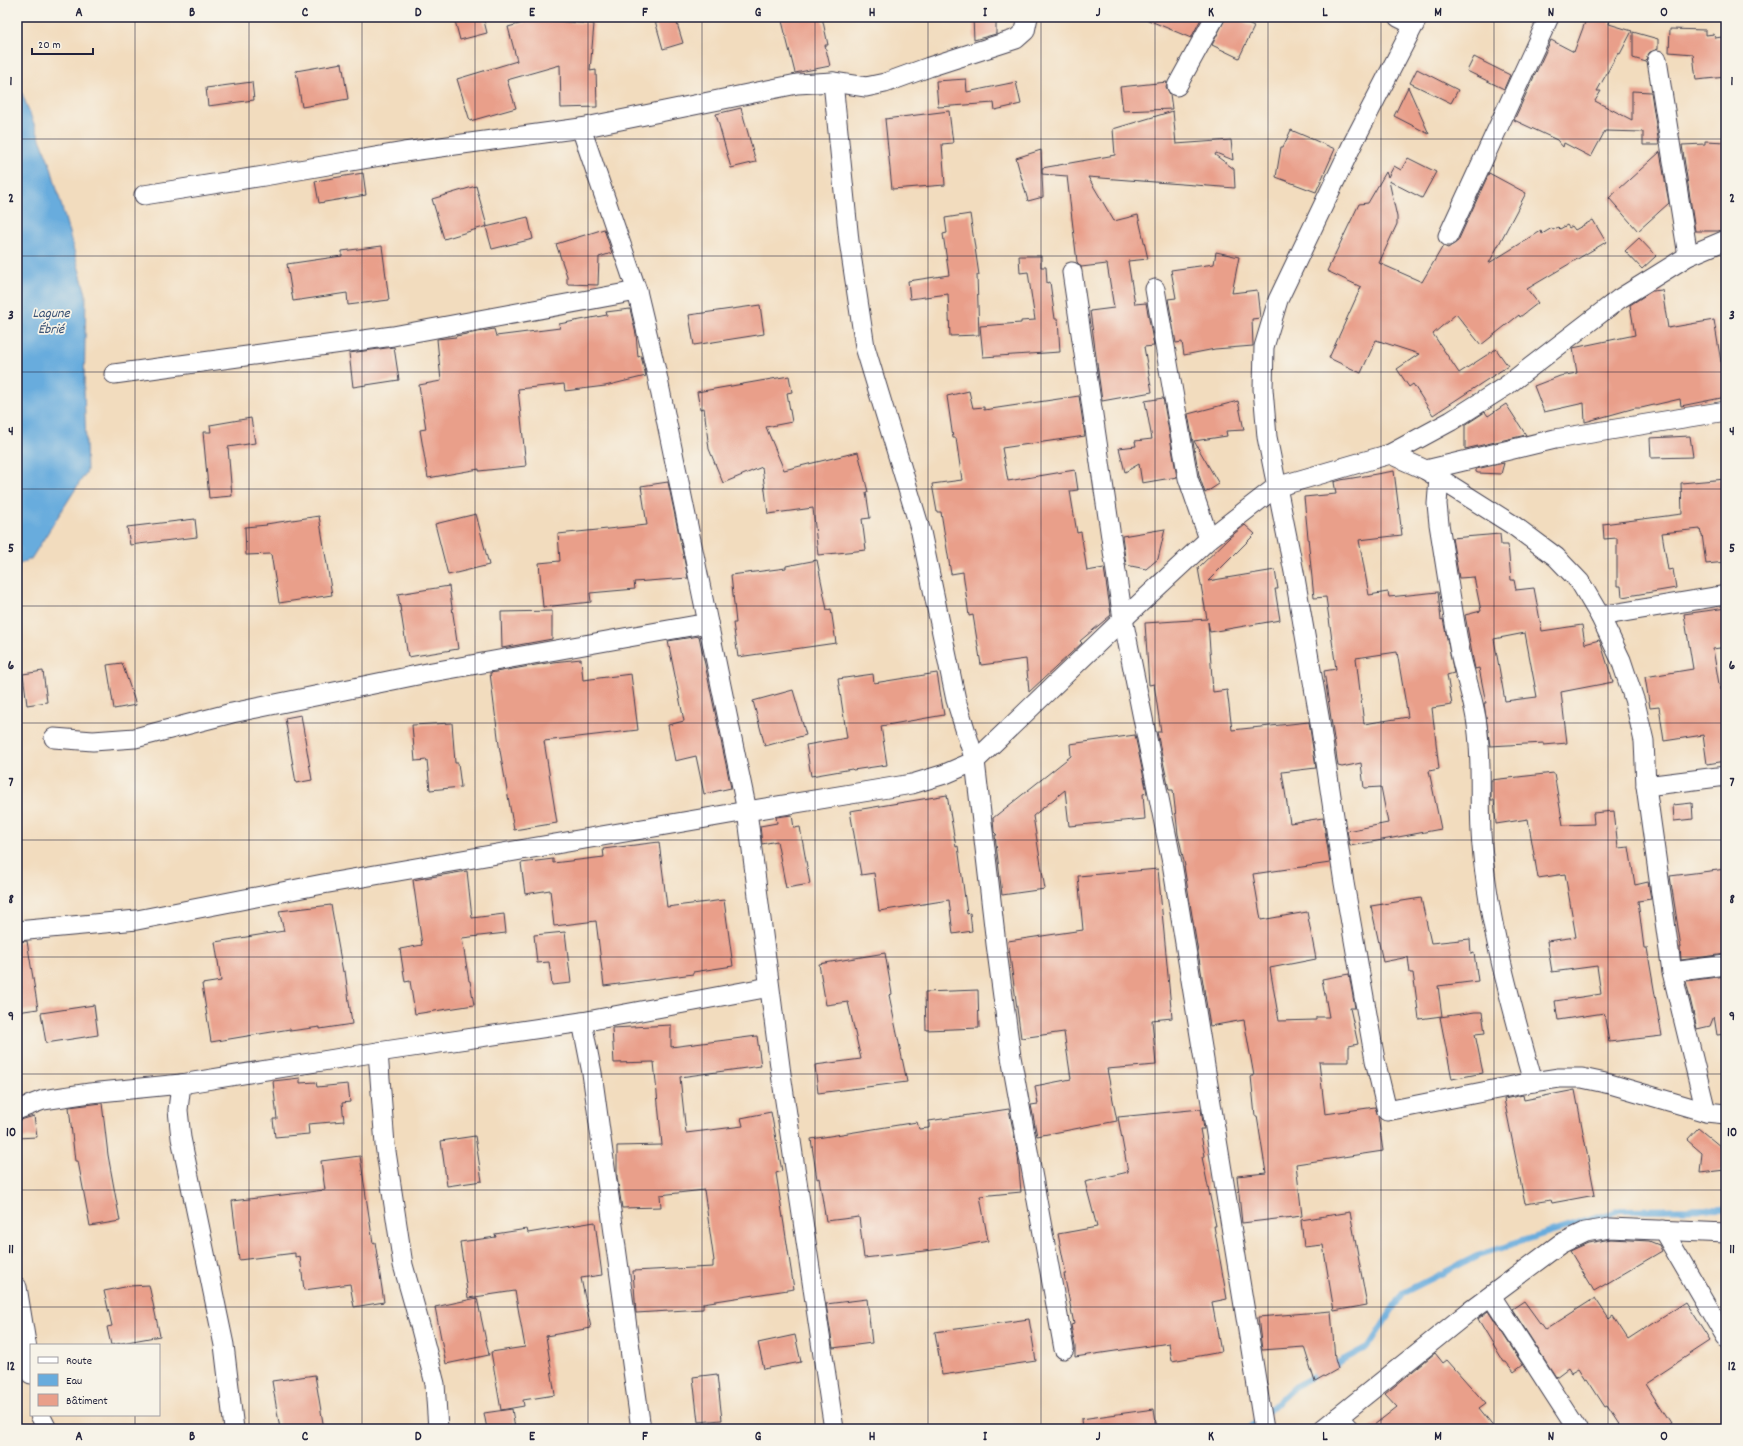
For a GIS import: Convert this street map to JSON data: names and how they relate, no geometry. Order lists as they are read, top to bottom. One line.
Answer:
{"water":["Lagune Ébrié"],"legend":["Route","Eau","Bâtiment"],"scale_bar":"20 m","grid":{"columns":["A","B","C","D","E","F","G","H","I","J","K","L","M","N","O"],"rows":["1","2","3","4","5","6","7","8","9","10","11","12"]}}
